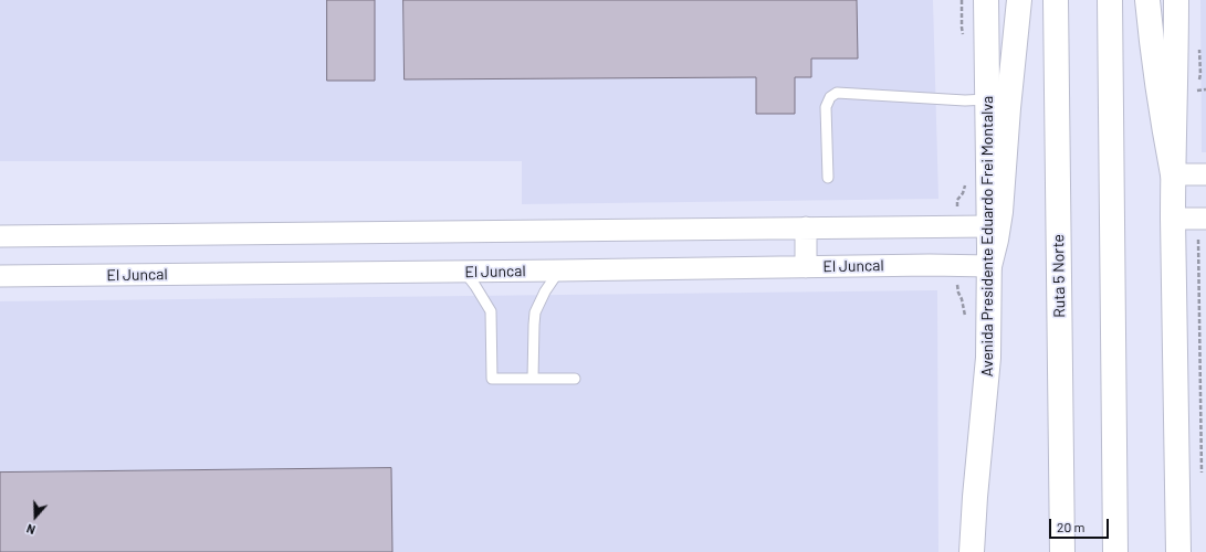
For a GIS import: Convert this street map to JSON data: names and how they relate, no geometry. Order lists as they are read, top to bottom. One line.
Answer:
{"streets":{"main road":["Avenida Presidente Eduardo Frei Montalva","Ruta 5 Norte"],"street":["El Juncal"]},"crossings":[["Avenida Presidente Eduardo Frei Montalva","El Juncal"]],"scale_bar":"20 m","north":"bottom"}
